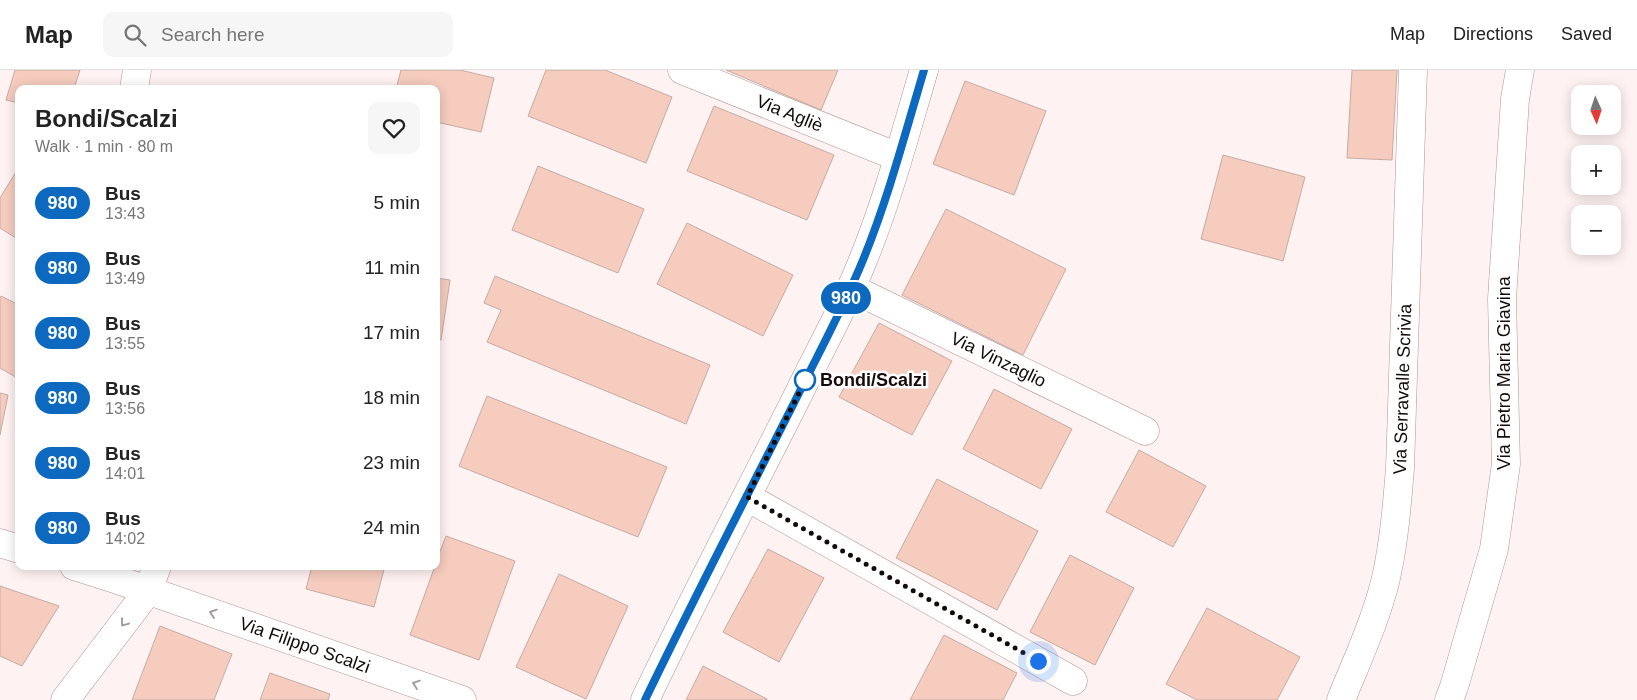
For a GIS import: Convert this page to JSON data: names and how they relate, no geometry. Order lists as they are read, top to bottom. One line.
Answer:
{"streets":{"street":["Via Agliè","Via Vinzaglio","Via Pietro Maria Giavina","Via Serravalle Scrivia","Via Filippo Scalzi"]},"one_way":["Via Filippo Scalzi"],"places":["Bondi/Scalzi"],"lines":["bus line 980"],"north":"bottom","page":{"header":"Map","search":"Search here","nav":["Map","Directions","Saved"],"on_map":"980","map_buttons":["+","−"],"heading":["Bondi/Scalzi","Walk · 1 min · 80 m"],"list":[{"mark":"980","name":"Bus","note":"13:43","value":"5 min"},{"mark":"980","name":"Bus","note":"13:49","value":"11 min"},{"mark":"980","name":"Bus","note":"13:55","value":"17 min"},{"mark":"980","name":"Bus","note":"13:56","value":"18 min"},{"mark":"980","name":"Bus","note":"14:01","value":"23 min"},{"mark":"980","name":"Bus","note":"14:02","value":"24 min"}]}}
